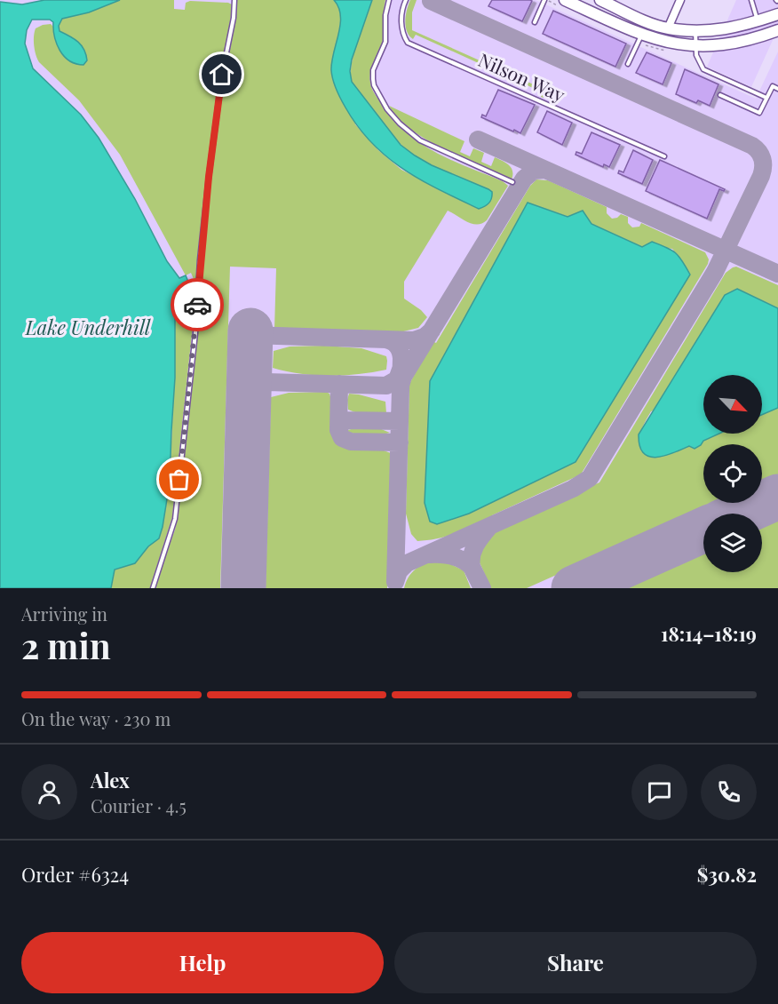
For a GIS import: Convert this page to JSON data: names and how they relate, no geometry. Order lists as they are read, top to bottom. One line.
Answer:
{"streets":{"lane":["Nilson Way"]},"water":["Lake Underhill"],"north":"bottom right","page":{"heading":["2 min","Arriving in","18:14–18:19"],"panel":["Alex","Courier · 4.5","Order #6324","$30.82"],"bar":"On the way · 230 m","buttons":["Help","Share"]}}
